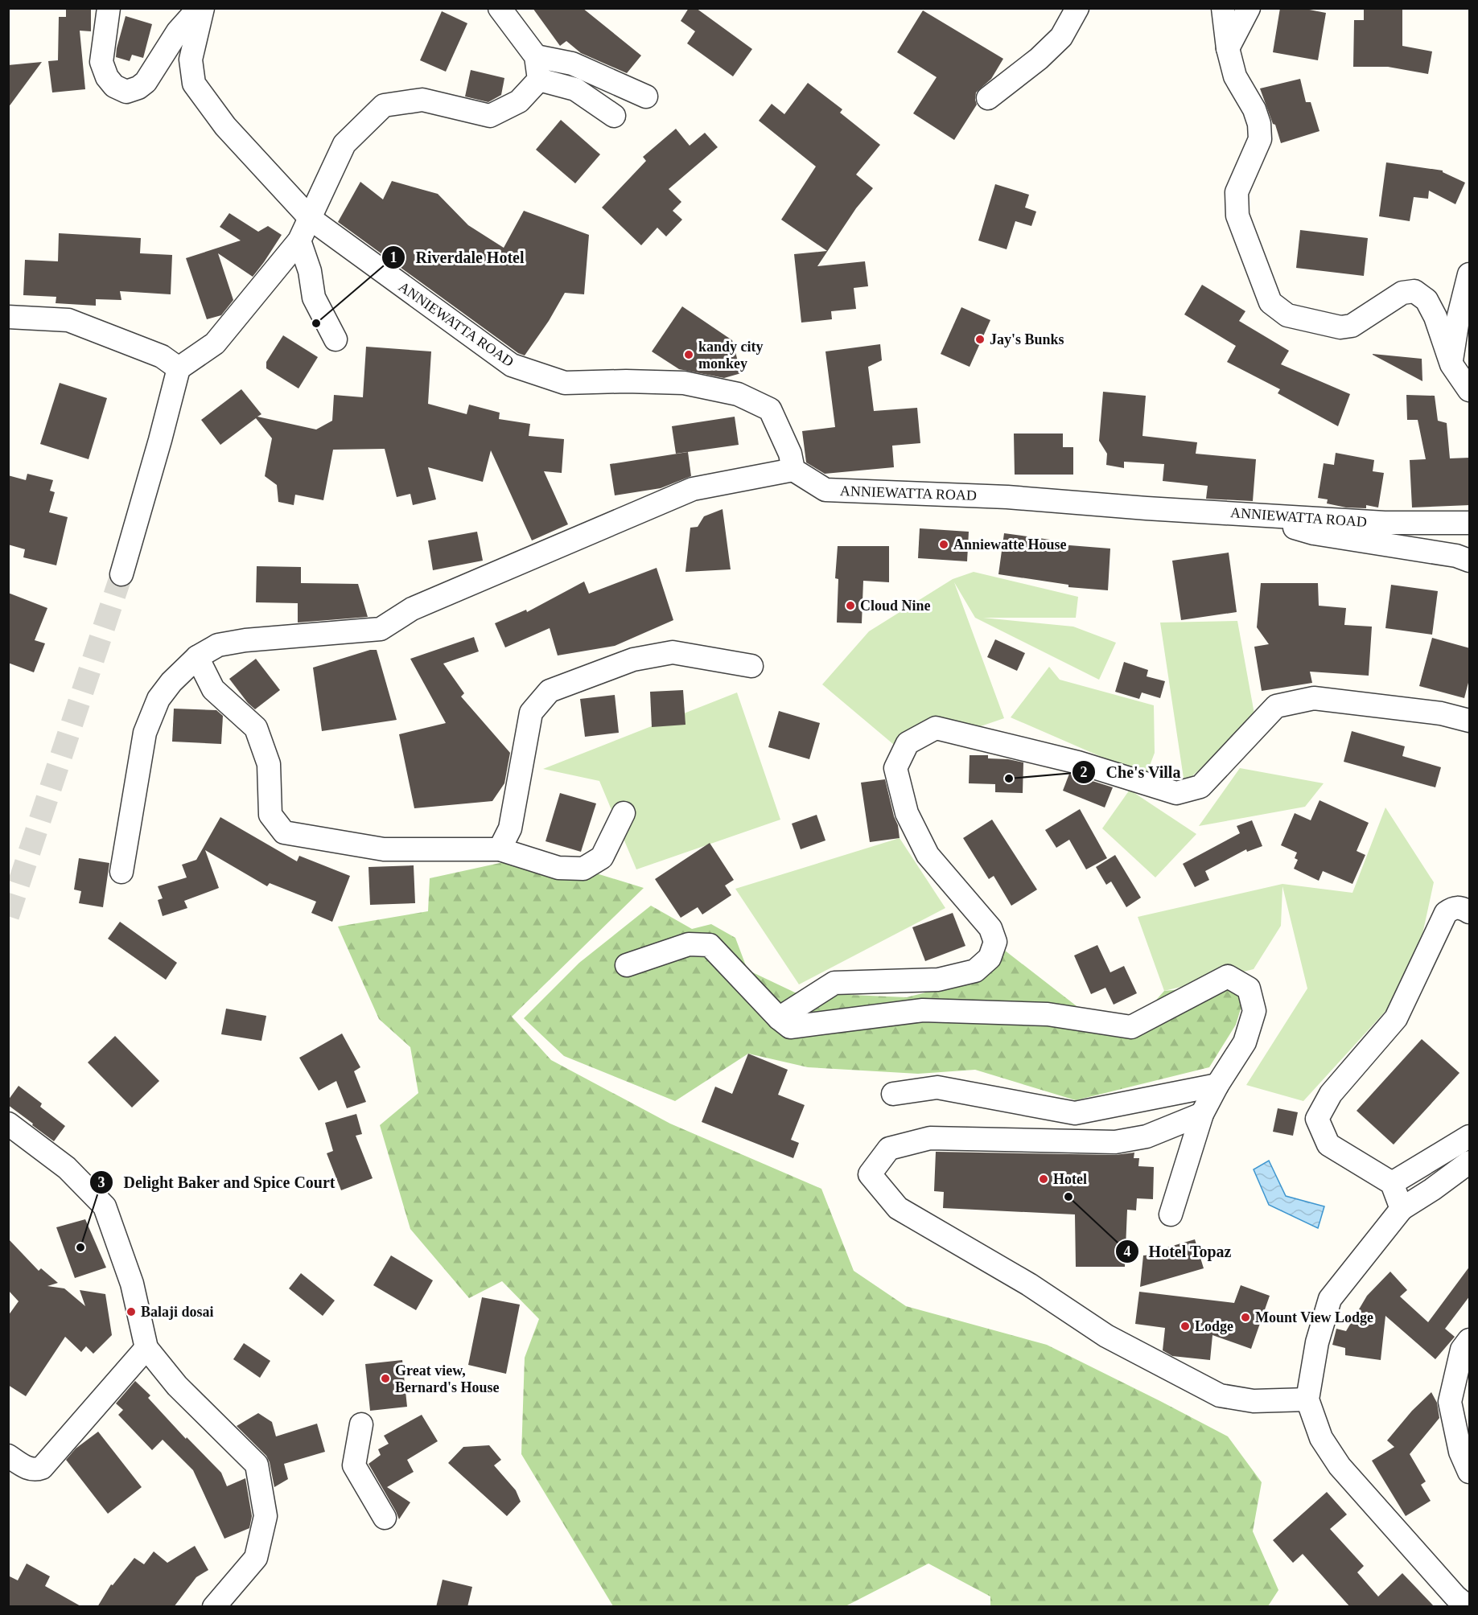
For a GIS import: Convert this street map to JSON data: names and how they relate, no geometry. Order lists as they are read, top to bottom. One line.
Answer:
{"streets":{"street":["ANNIEWATTA ROAD"]},"places":["Riverdale Hotel","Jay's Bunks","kandy city monkey","Anniewatte House","Cloud Nine","Che's Villa","Hotel","Hotel Topaz","Delight Baker and Spice Court","Balaji dosai","Mount View Lodge","Lodge","Great view, Bernard's House"]}
